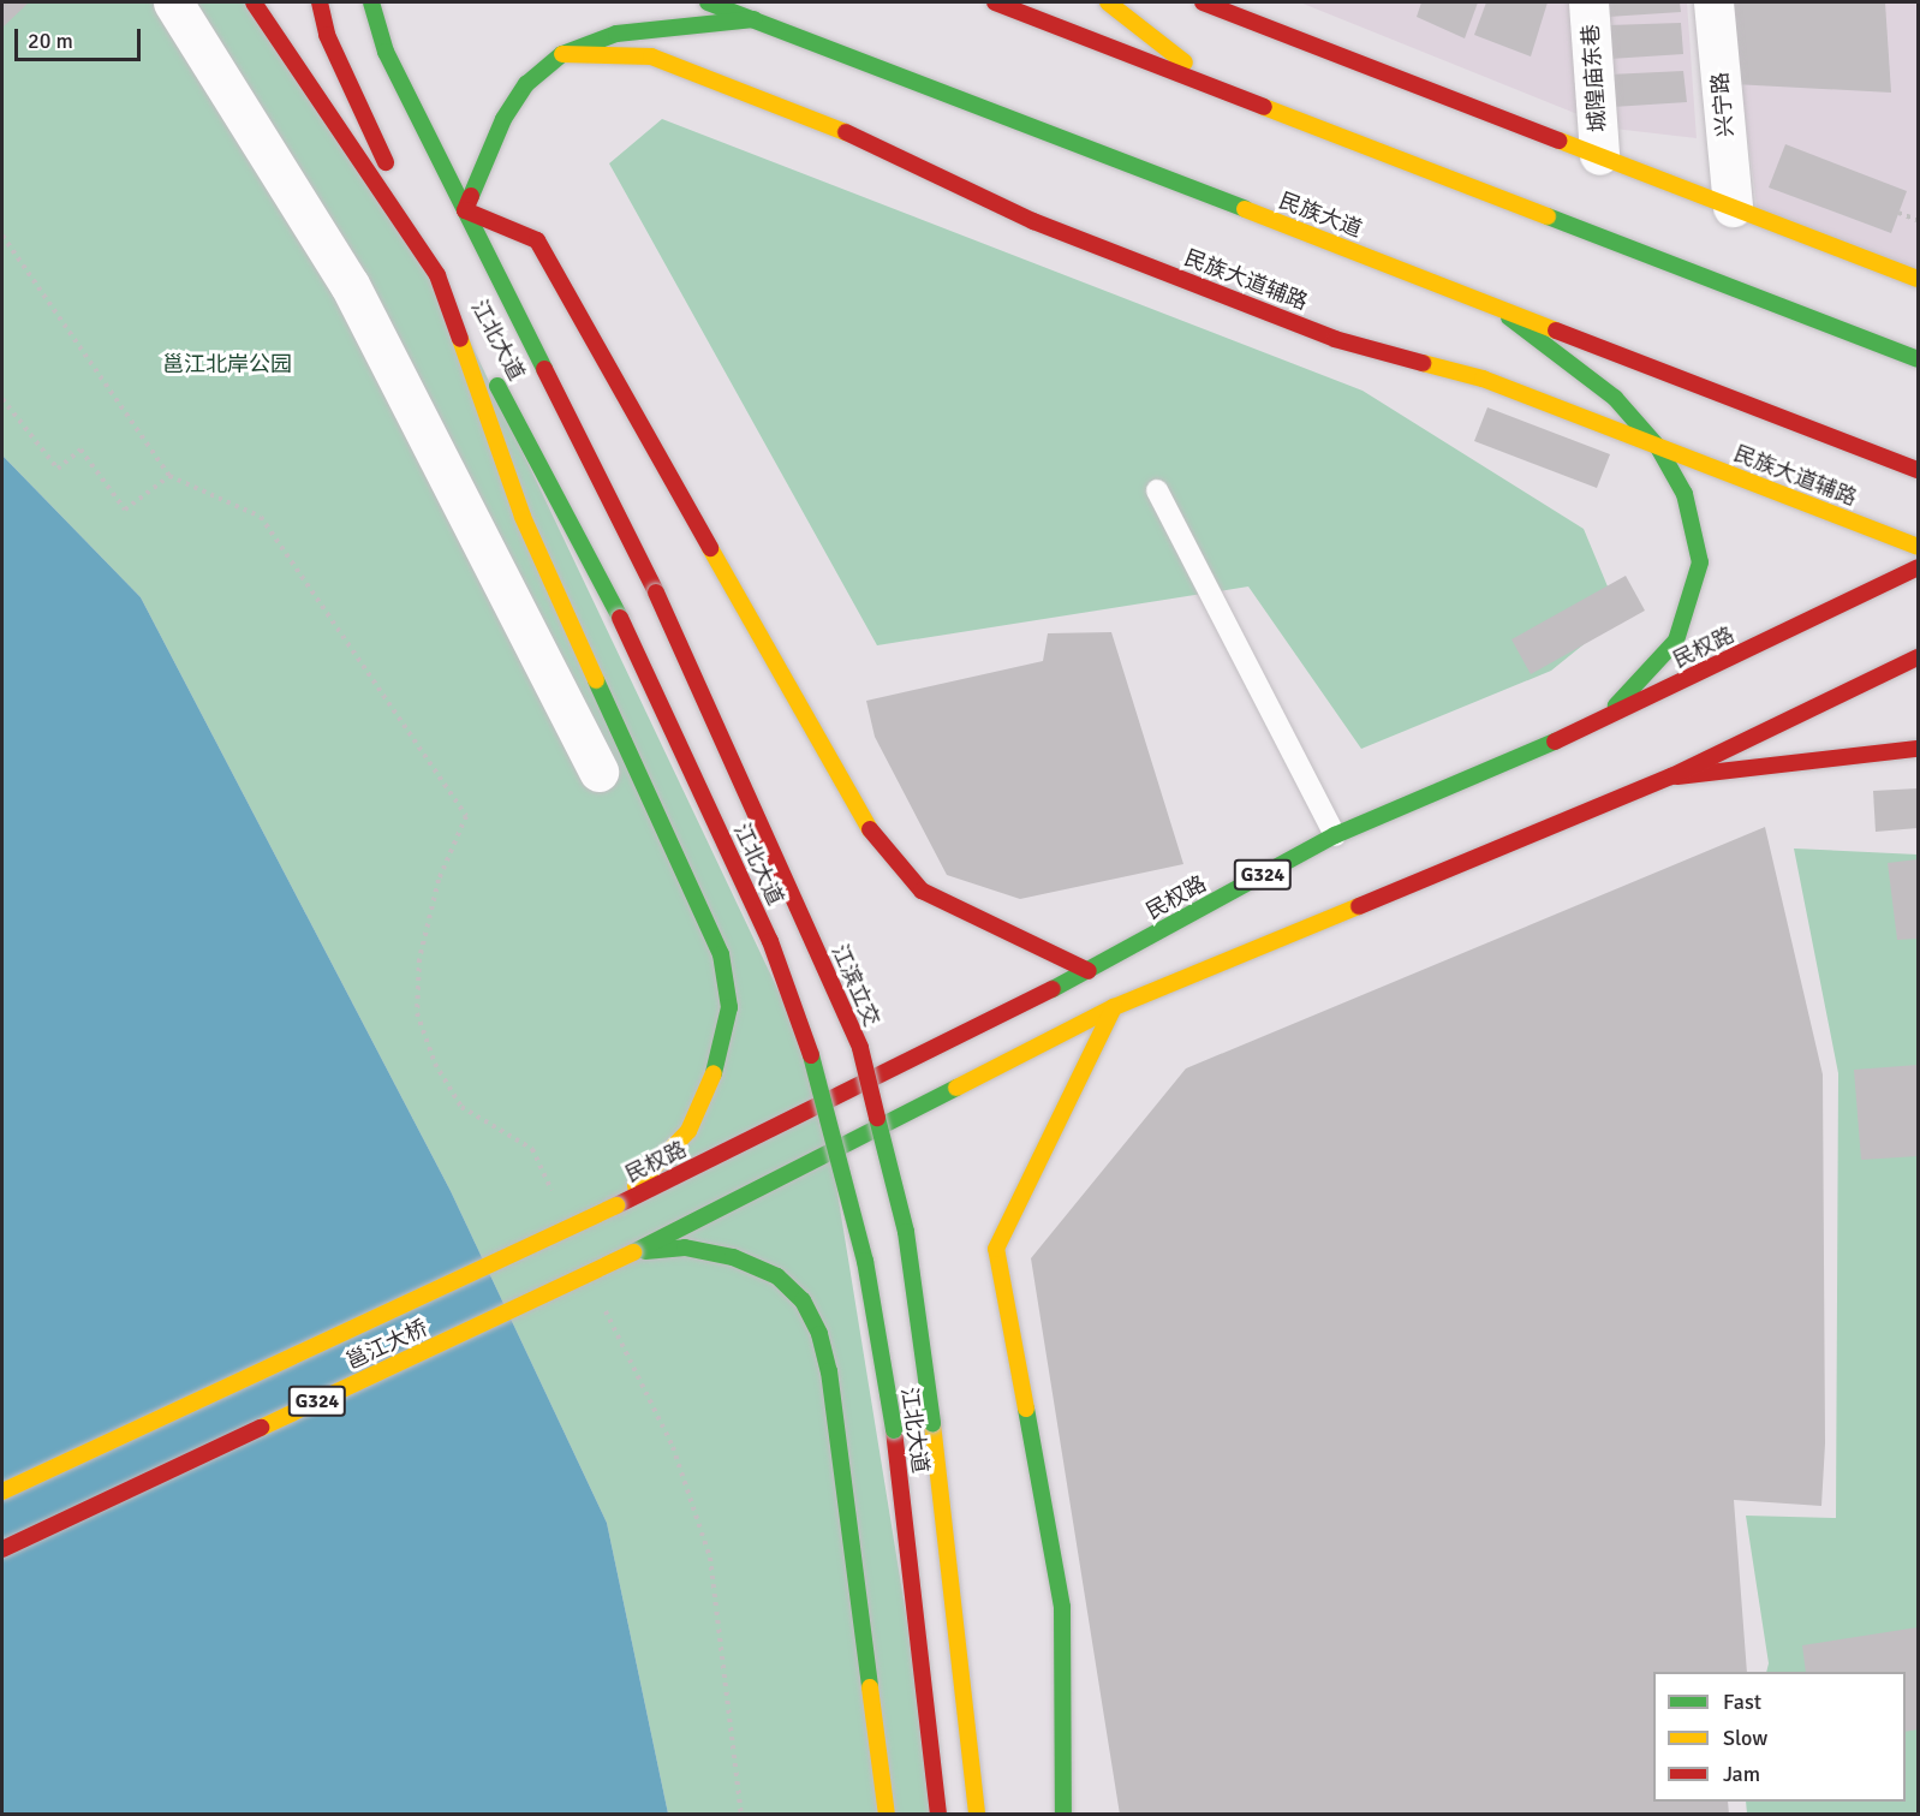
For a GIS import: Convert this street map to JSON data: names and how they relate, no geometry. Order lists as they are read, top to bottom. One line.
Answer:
{"streets":{"main road":["民族大道","民族大道辅路","江北大道","民权路","G324","江滨立交","邕江大桥"],"street":["城隍庙东巷","兴宁路"]},"crossings":[["江北大道","江滨立交"],["民权路","邕江大桥"],["G324","邕江大桥"]],"parks":["邕江北岸公园"],"legend":["Fast","Slow","Jam"],"scale_bar":"20 m"}
